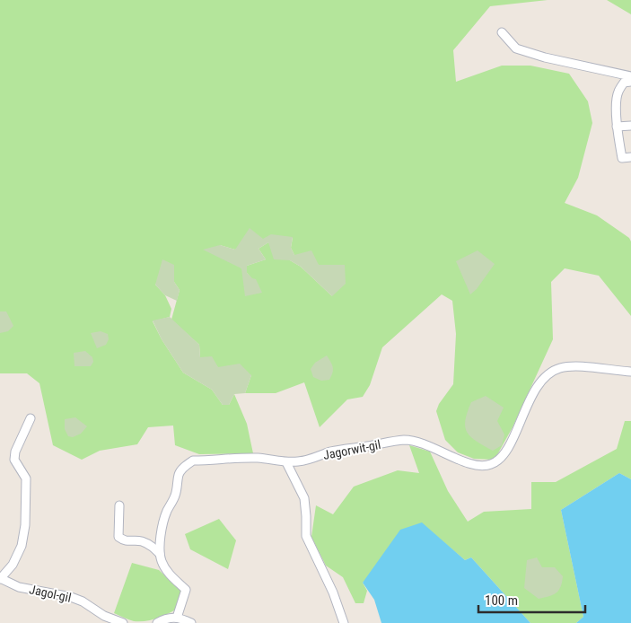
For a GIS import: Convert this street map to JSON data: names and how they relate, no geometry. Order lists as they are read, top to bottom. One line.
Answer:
{"streets":{"street":["Jagorwit-gil","Jagol-gil"]},"scale_bar":"100 m"}
